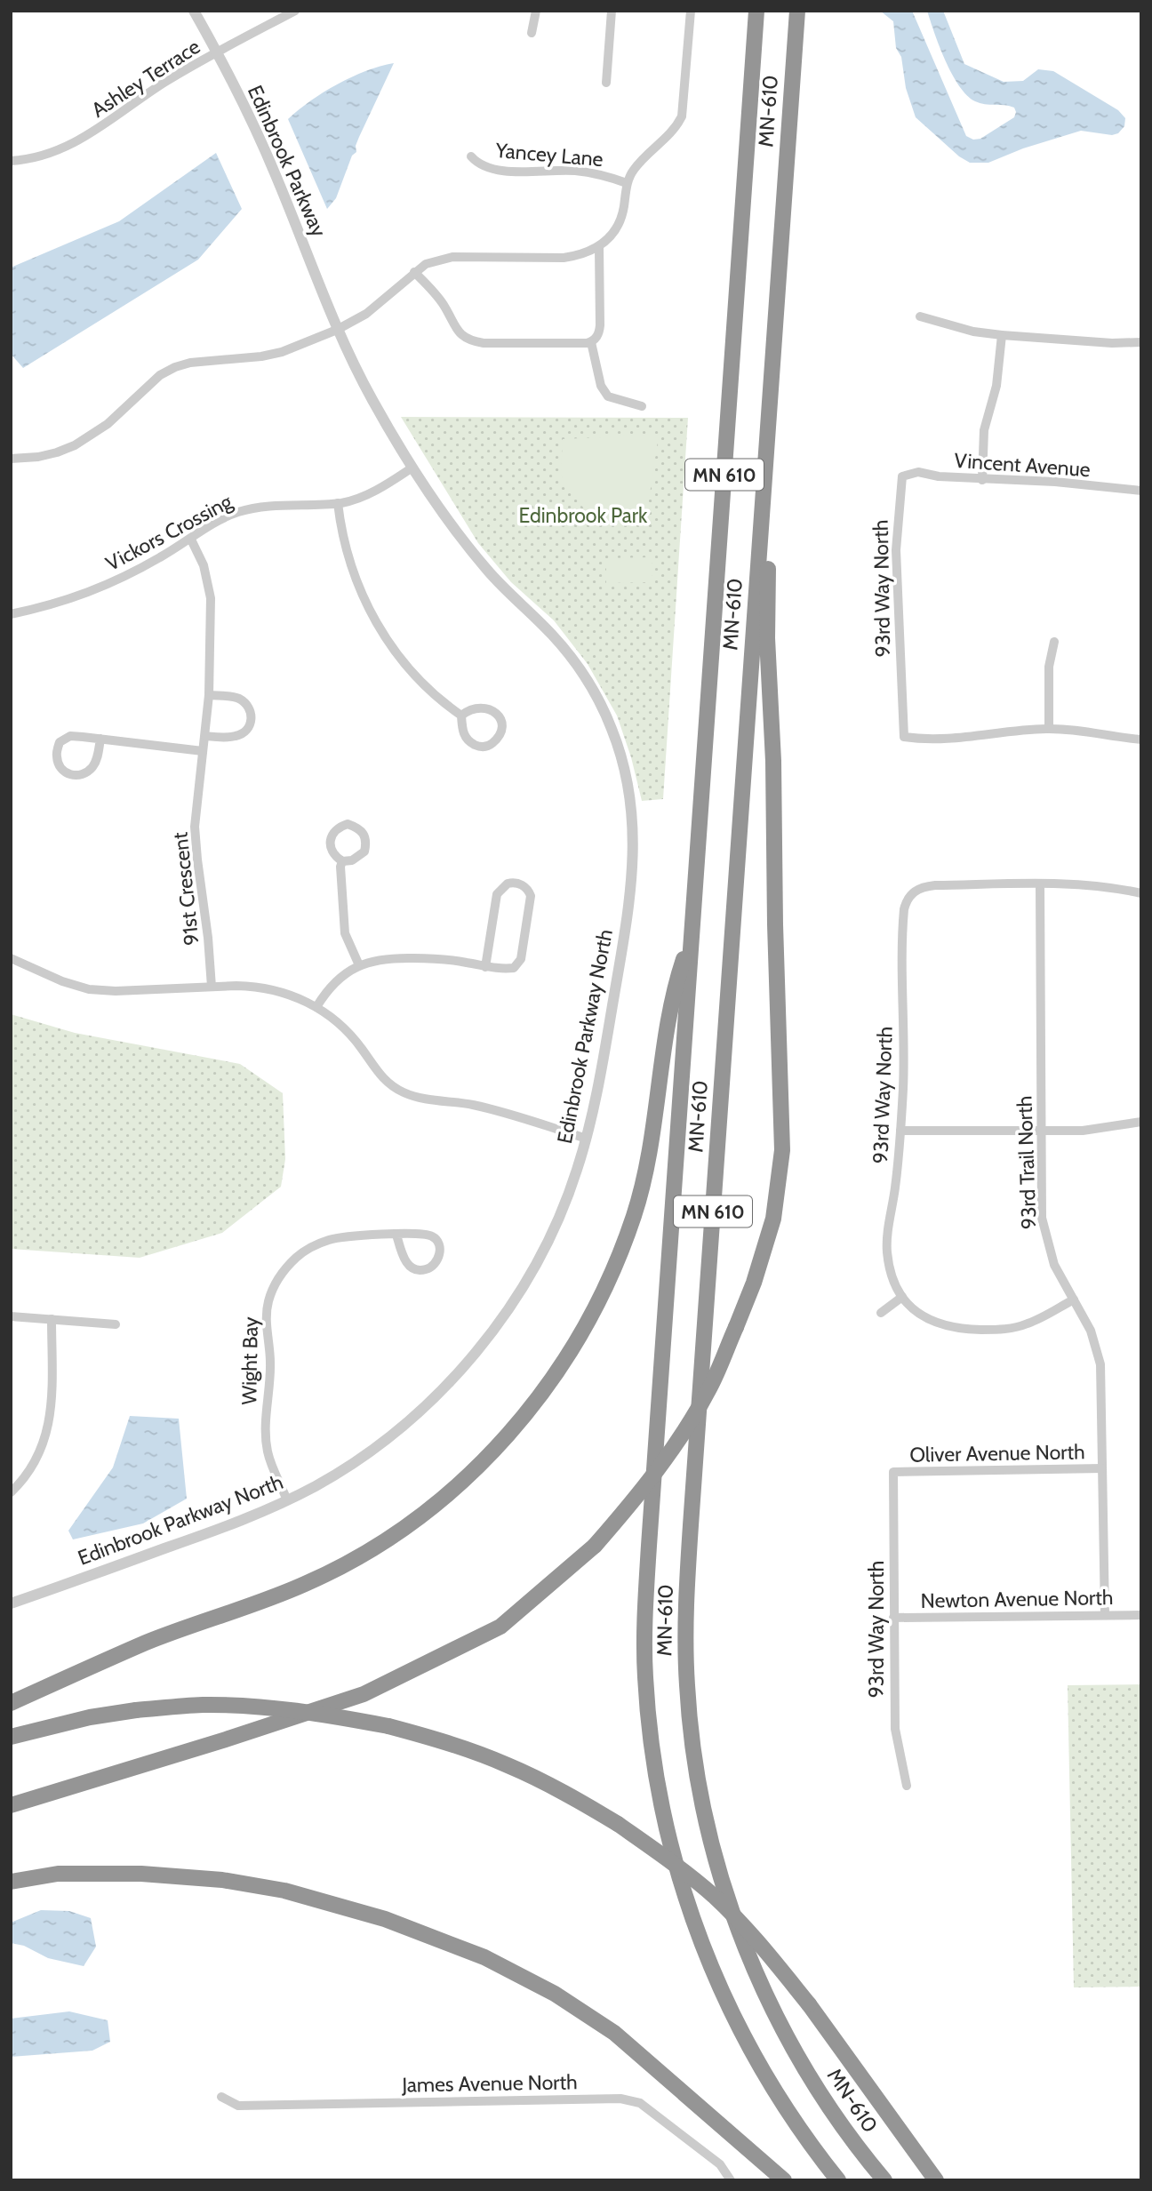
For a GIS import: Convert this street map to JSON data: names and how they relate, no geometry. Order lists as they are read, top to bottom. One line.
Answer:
{"streets":{"highway":["MN-610","MN 610"],"street":["Ashley Terrace","Yancey Lane","Edinbrook Parkway","Vincent Avenue","Vickors Crossing","93rd Way North","91st Crescent","Edinbrook Parkway North","93rd Trail North","Wight Bay","Oliver Avenue North","Newton Avenue North","James Avenue North"]},"crossings":[["Ashley Terrace","Edinbrook Parkway"],["Edinbrook Parkway","Edinbrook Parkway North"],["Vincent Avenue","93rd Way North"],["Vickors Crossing","91st Crescent"],["Vickors Crossing","Edinbrook Parkway North"],["93rd Way North","93rd Trail North"],["93rd Way North","Oliver Avenue North"],["93rd Way North","Newton Avenue North"],["Edinbrook Parkway North","Wight Bay"],["93rd Trail North","Oliver Avenue North"],["93rd Trail North","Newton Avenue North"]],"parks":["Edinbrook Park"]}
